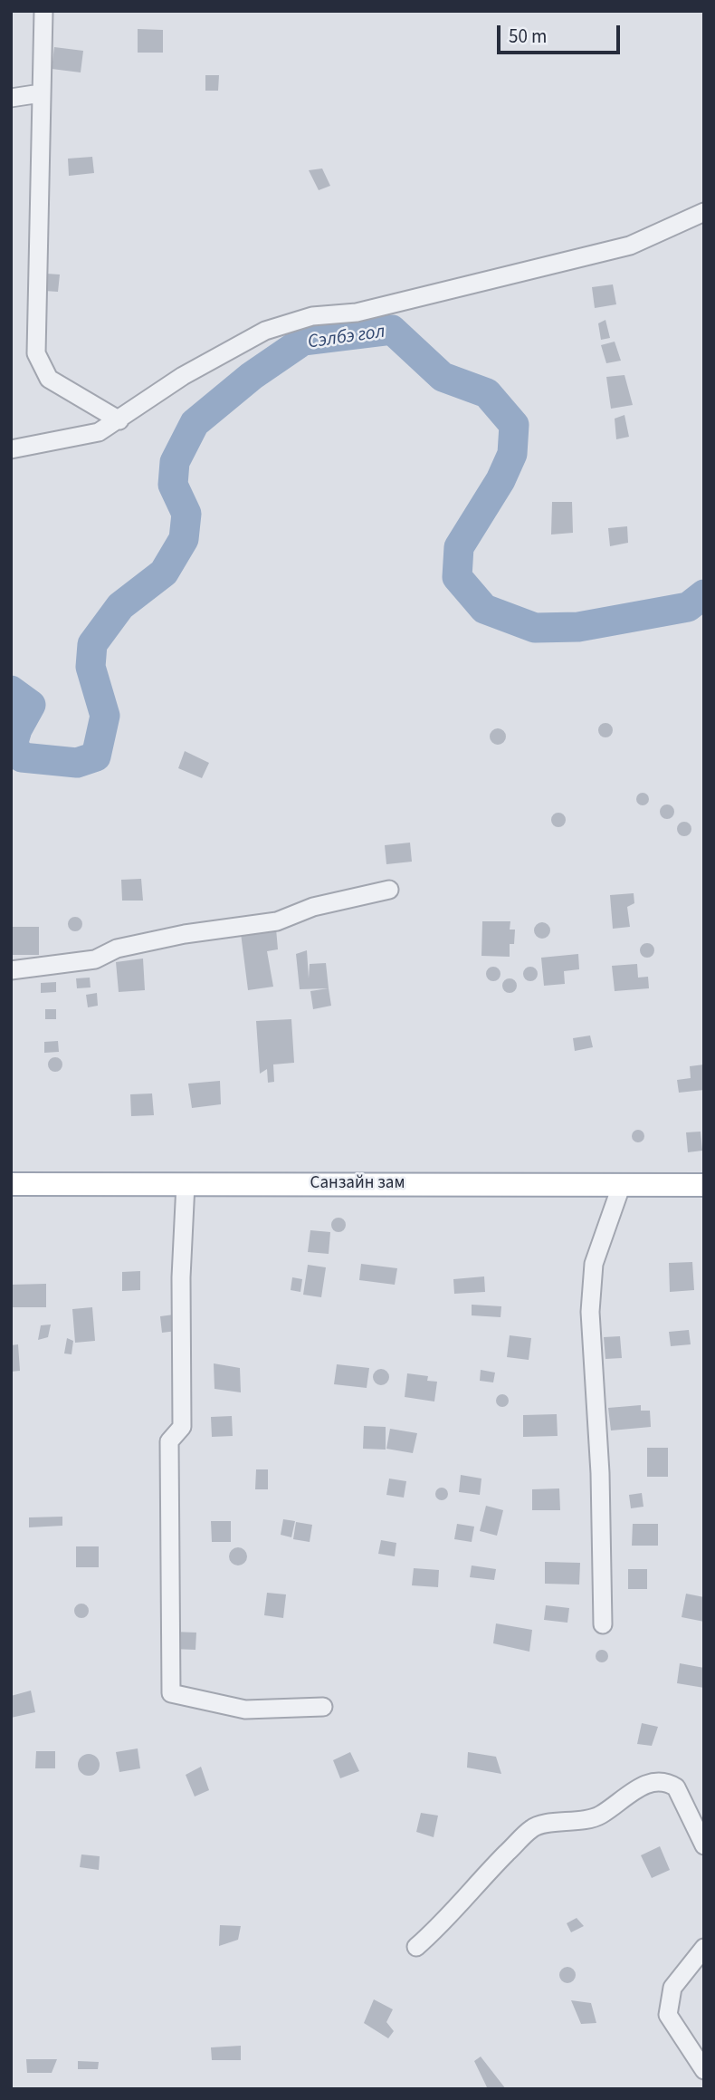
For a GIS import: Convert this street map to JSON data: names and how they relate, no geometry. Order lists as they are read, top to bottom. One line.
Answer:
{"streets":{"main road":["Санзайн зам"]},"water":["Сэлбэ гол"],"scale_bar":"50 m"}
